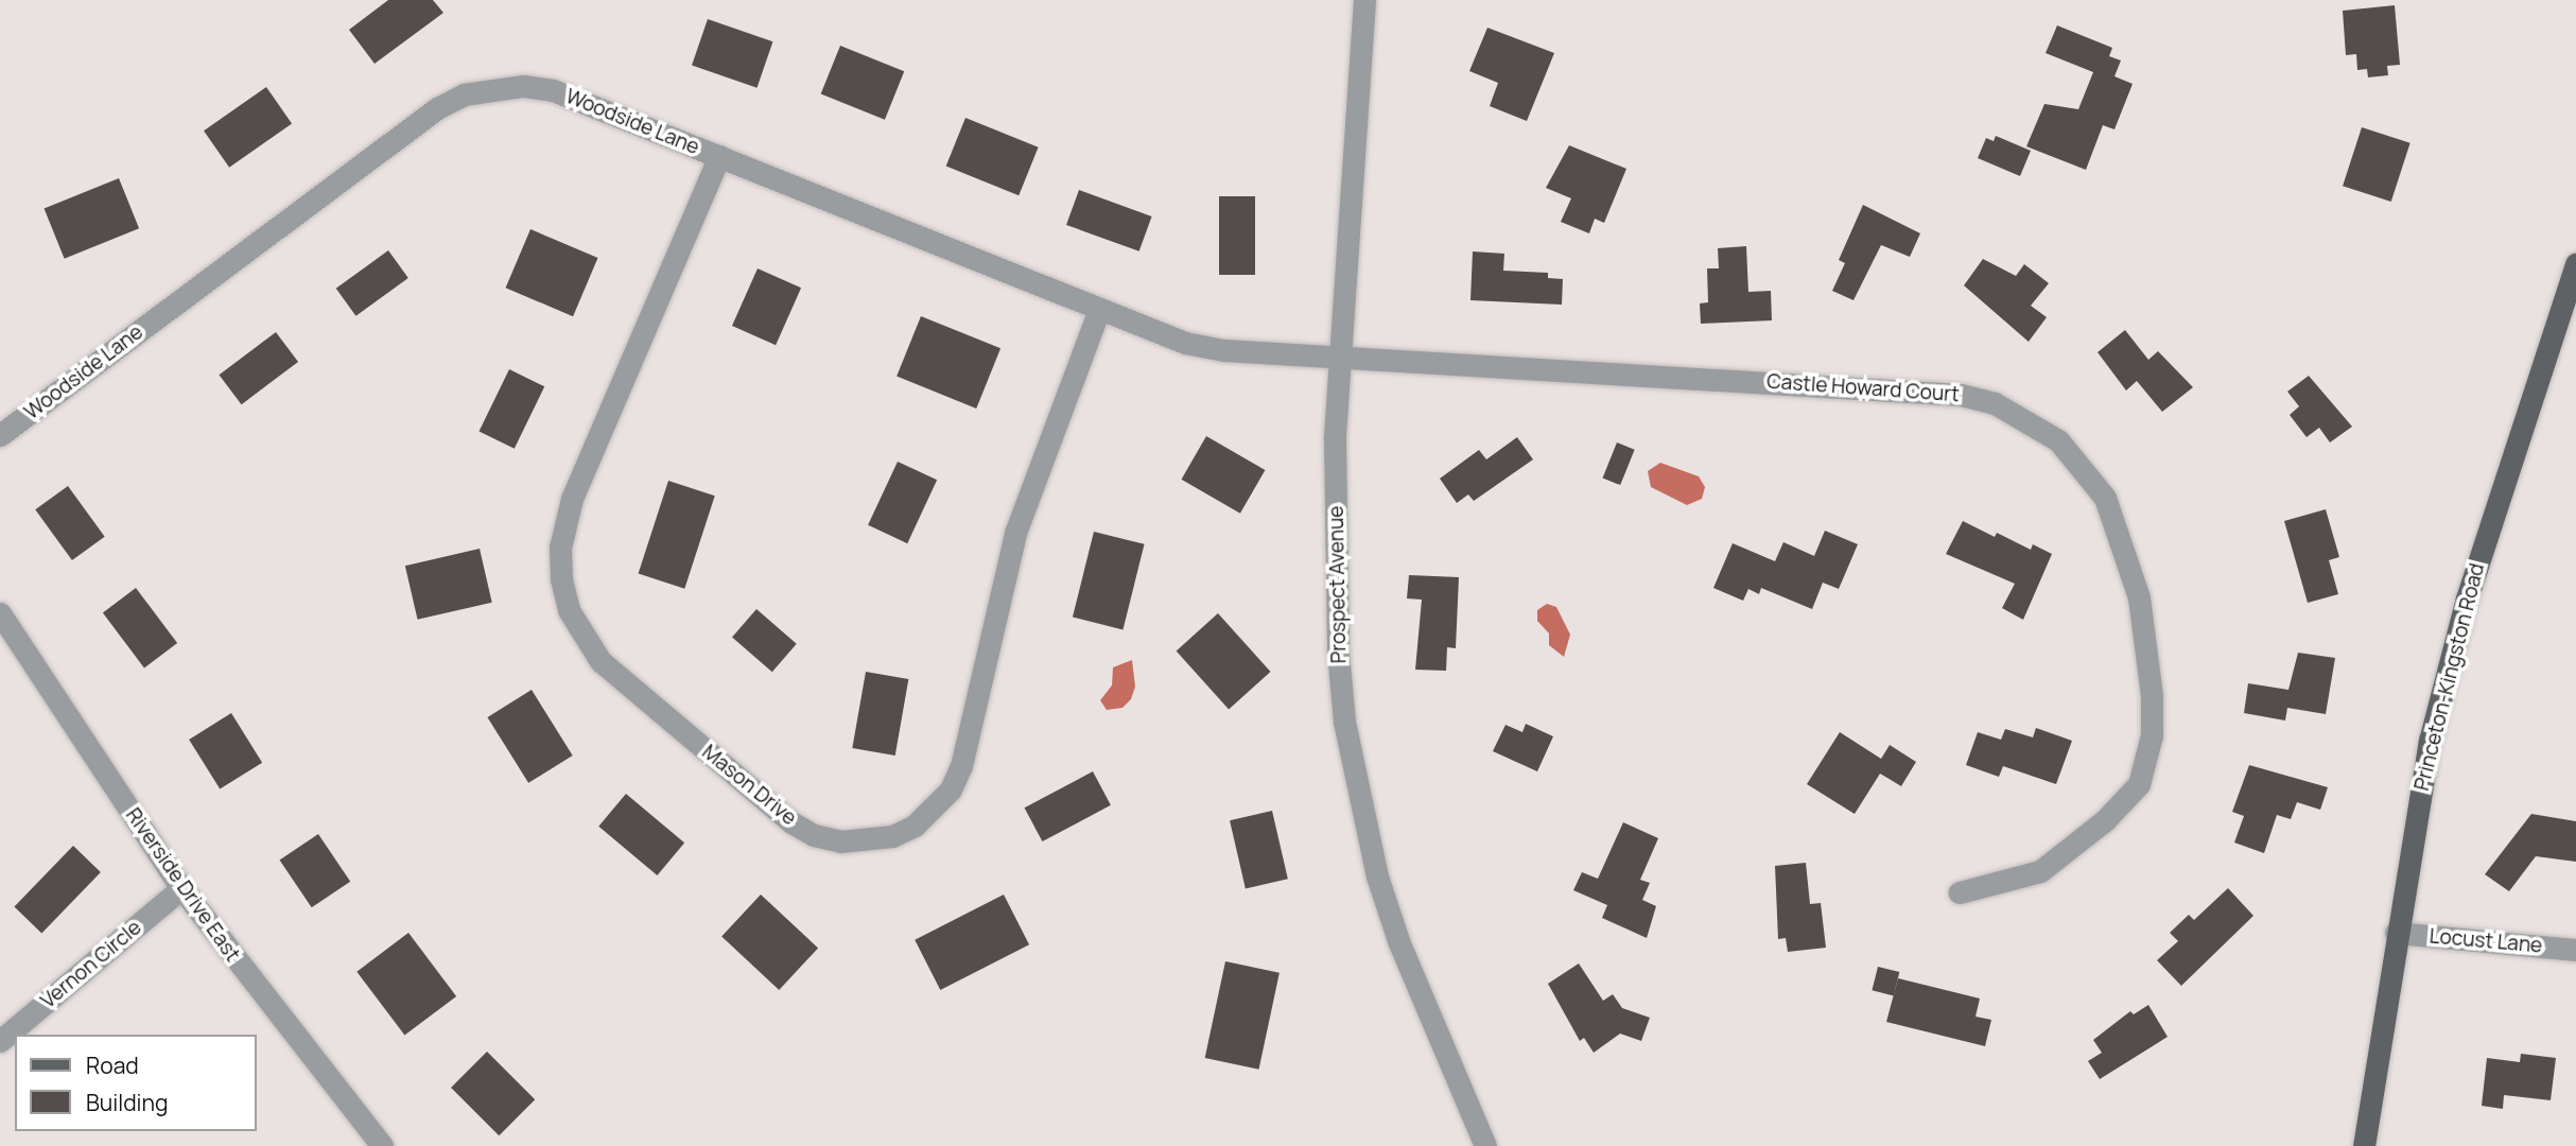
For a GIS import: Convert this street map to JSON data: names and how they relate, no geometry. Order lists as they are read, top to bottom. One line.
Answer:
{"streets":{"main road":["Princeton-Kingston Road"],"street":["Woodside Lane","Castle Howard Court","Prospect Avenue","Mason Drive","Riverside Drive East","Locust Lane","Vernon Circle"]},"crossings":[["Woodside Lane","Castle Howard Court"],["Woodside Lane","Prospect Avenue"],["Woodside Lane","Mason Drive"],["Castle Howard Court","Prospect Avenue"],["Princeton-Kingston Road","Locust Lane"],["Riverside Drive East","Vernon Circle"]],"legend":["Road","Building"]}
